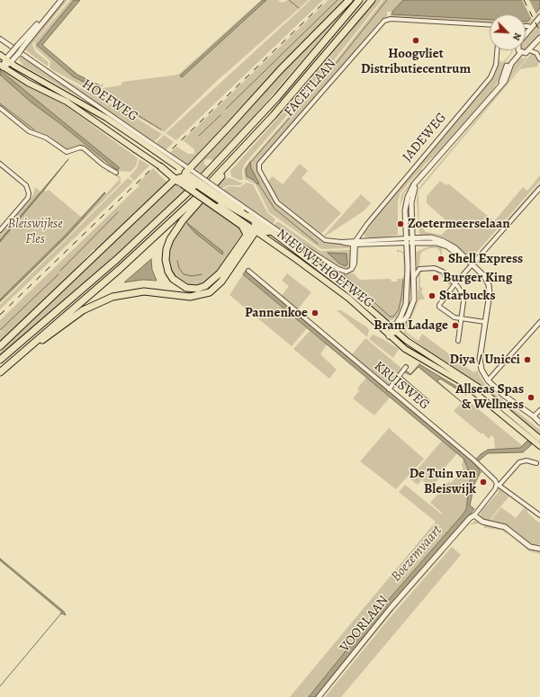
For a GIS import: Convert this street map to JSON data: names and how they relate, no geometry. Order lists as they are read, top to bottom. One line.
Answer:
{"streets":{"main road":["HOEFWEG","NIEUWE HOEFWEG"],"street":["FACETLAAN","JADEWEG","KRUISWEG","VOORLAAN"]},"crossings":[["FACETLAAN","JADEWEG"],["FACETLAAN","NIEUWE HOEFWEG"],["HOEFWEG","NIEUWE HOEFWEG"],["JADEWEG","NIEUWE HOEFWEG"],["KRUISWEG","VOORLAAN"]],"water":["Boezemvaart"],"parks":["Bleiswijkse Fles"],"places":["Hoogvliet Distributiecentrum","Zoetermeerselaan","Shell Express","Burger King","Starbucks","Pannenkoe","Bram Ladage","Diya / Unicci","Allseas Spas & Wellness","De Tuin van Bleiswijk"],"north":"bottom right"}
